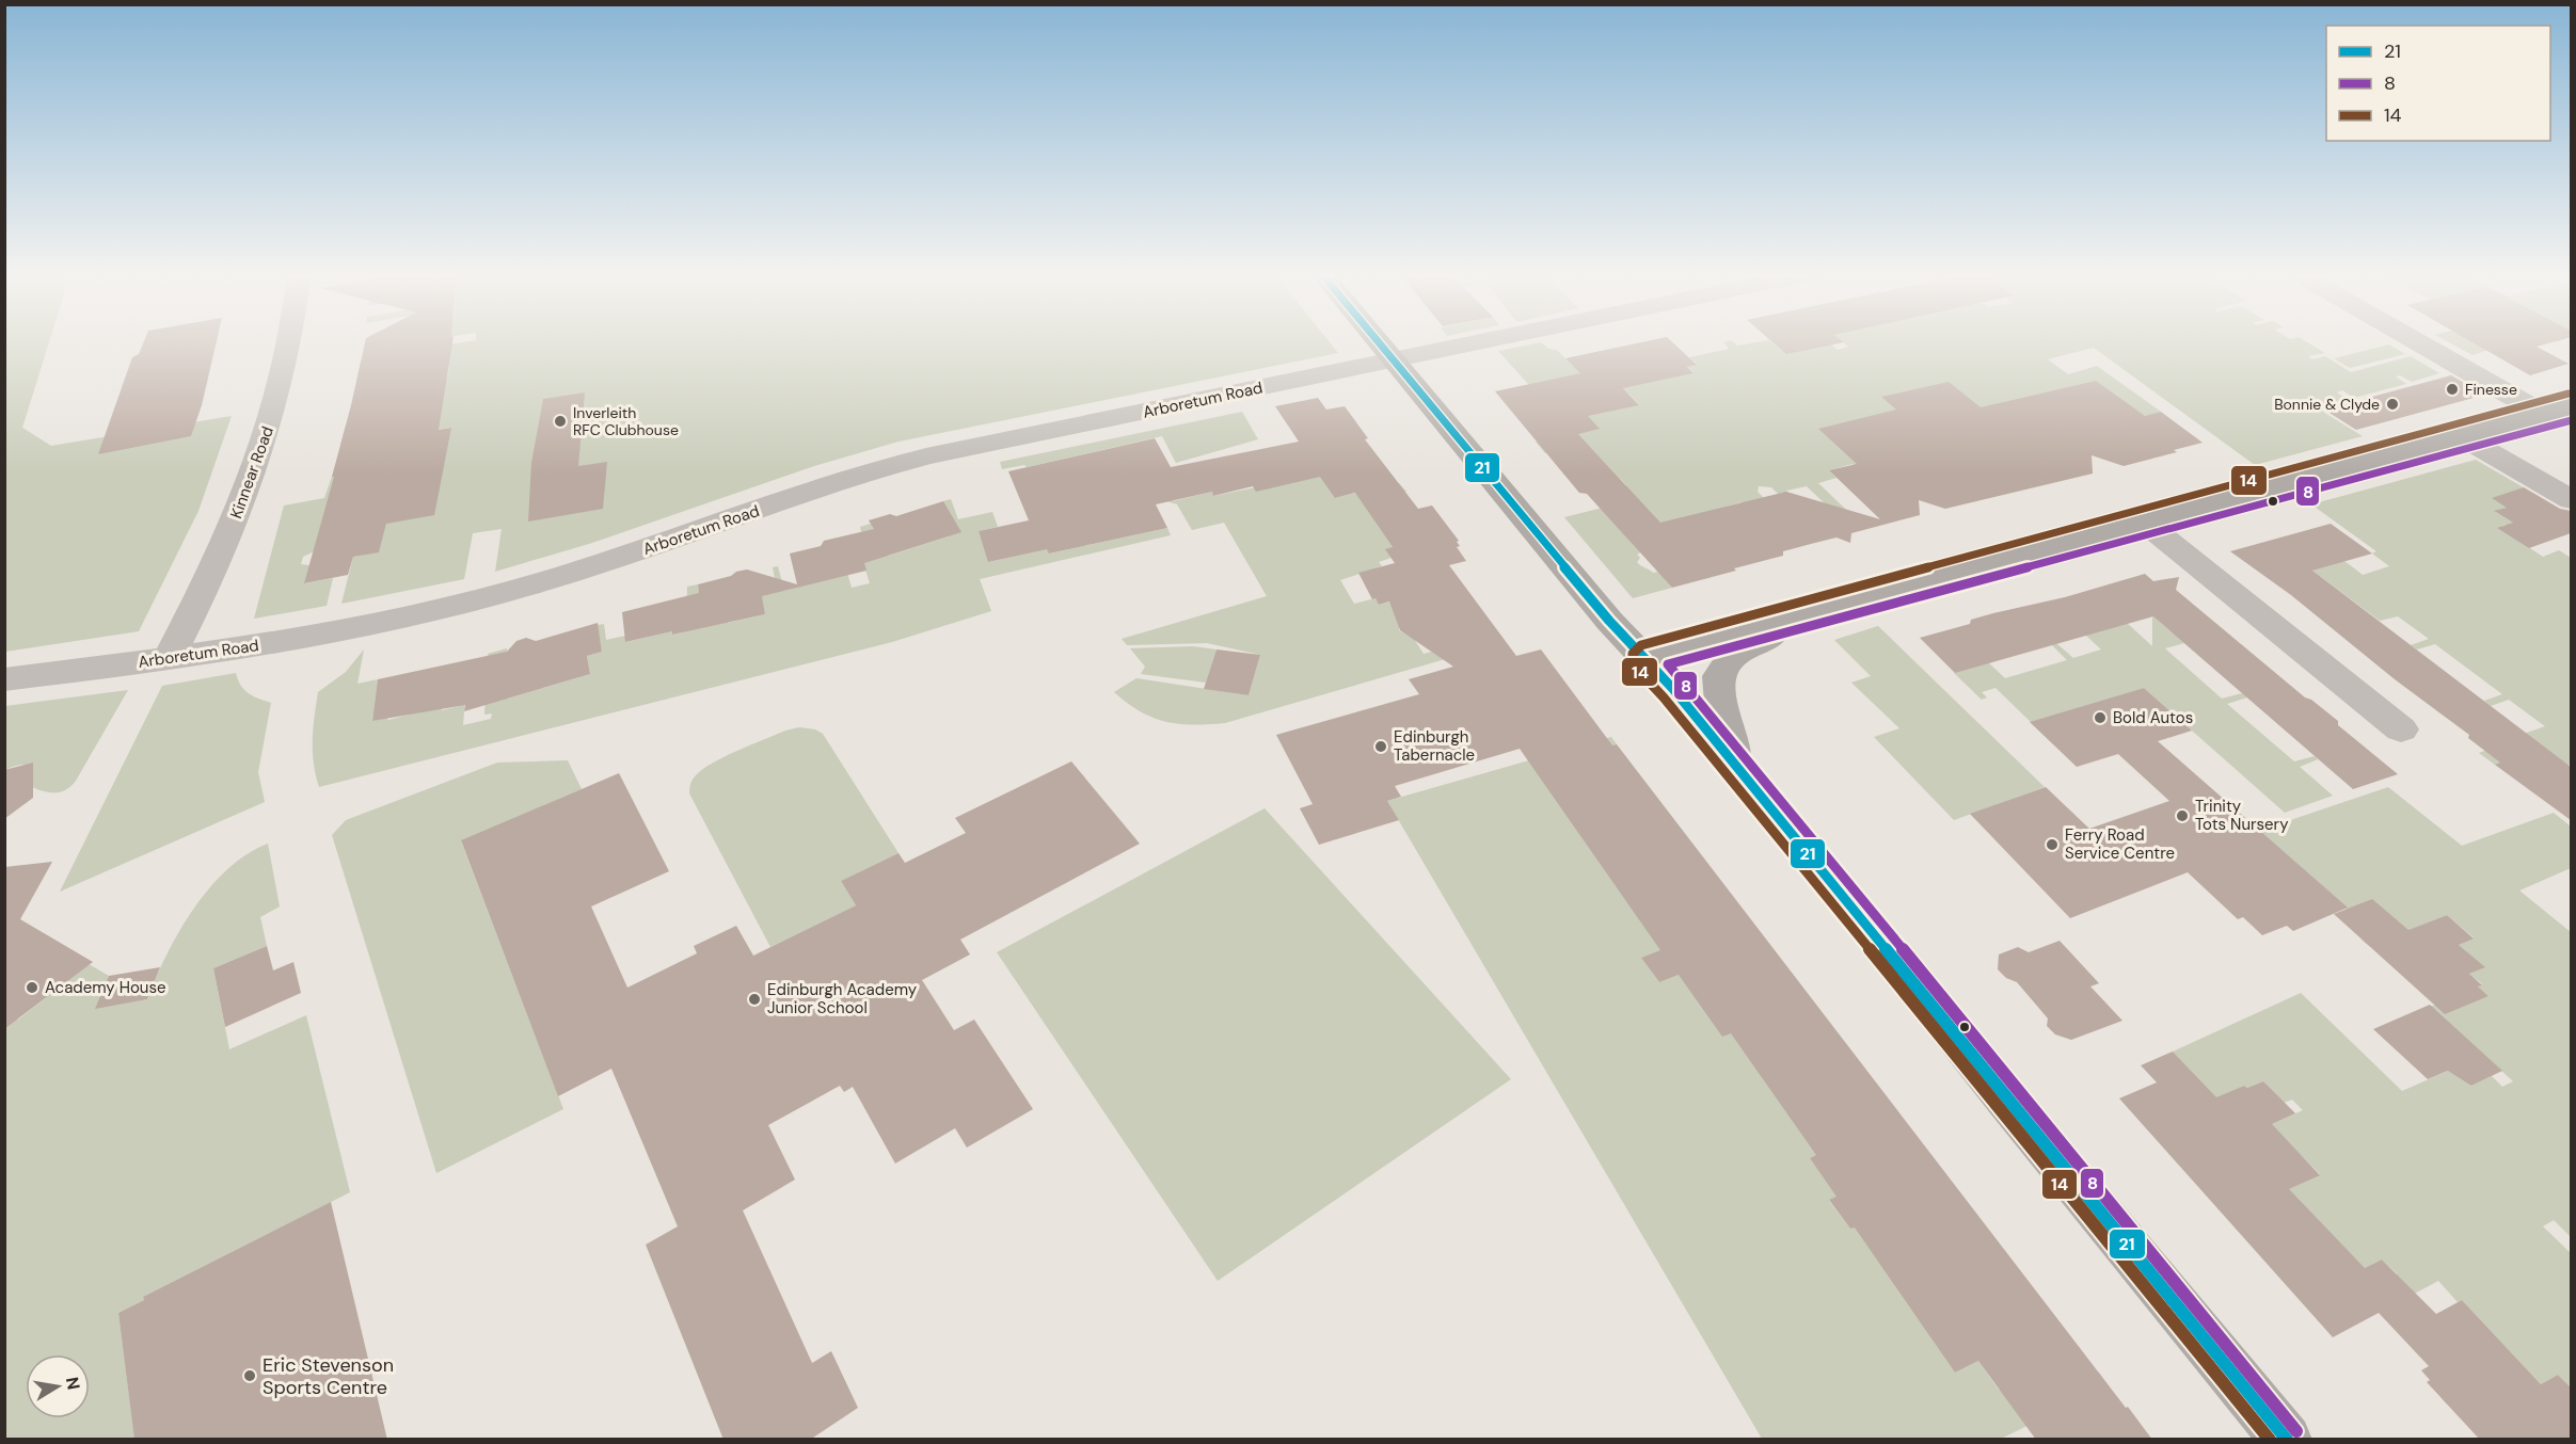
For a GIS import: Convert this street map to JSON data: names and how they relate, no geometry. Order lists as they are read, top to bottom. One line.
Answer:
{"streets":{"street":["Arboretum Road","Kinnear Road"]},"crossings":[["Arboretum Road","Kinnear Road"]],"places":["Finesse","Bonnie & Clyde","Inverleith RFC Clubhouse","Bold Autos","Edinburgh Tabernacle","Trinity Tots Nursery","Ferry Road Service Centre","Academy House","Edinburgh Academy Junior School","Eric Stevenson Sports Centre"],"lines":["transit line 21","transit line 14","transit line 8"],"legend":["21","8","14"],"north":"right"}
